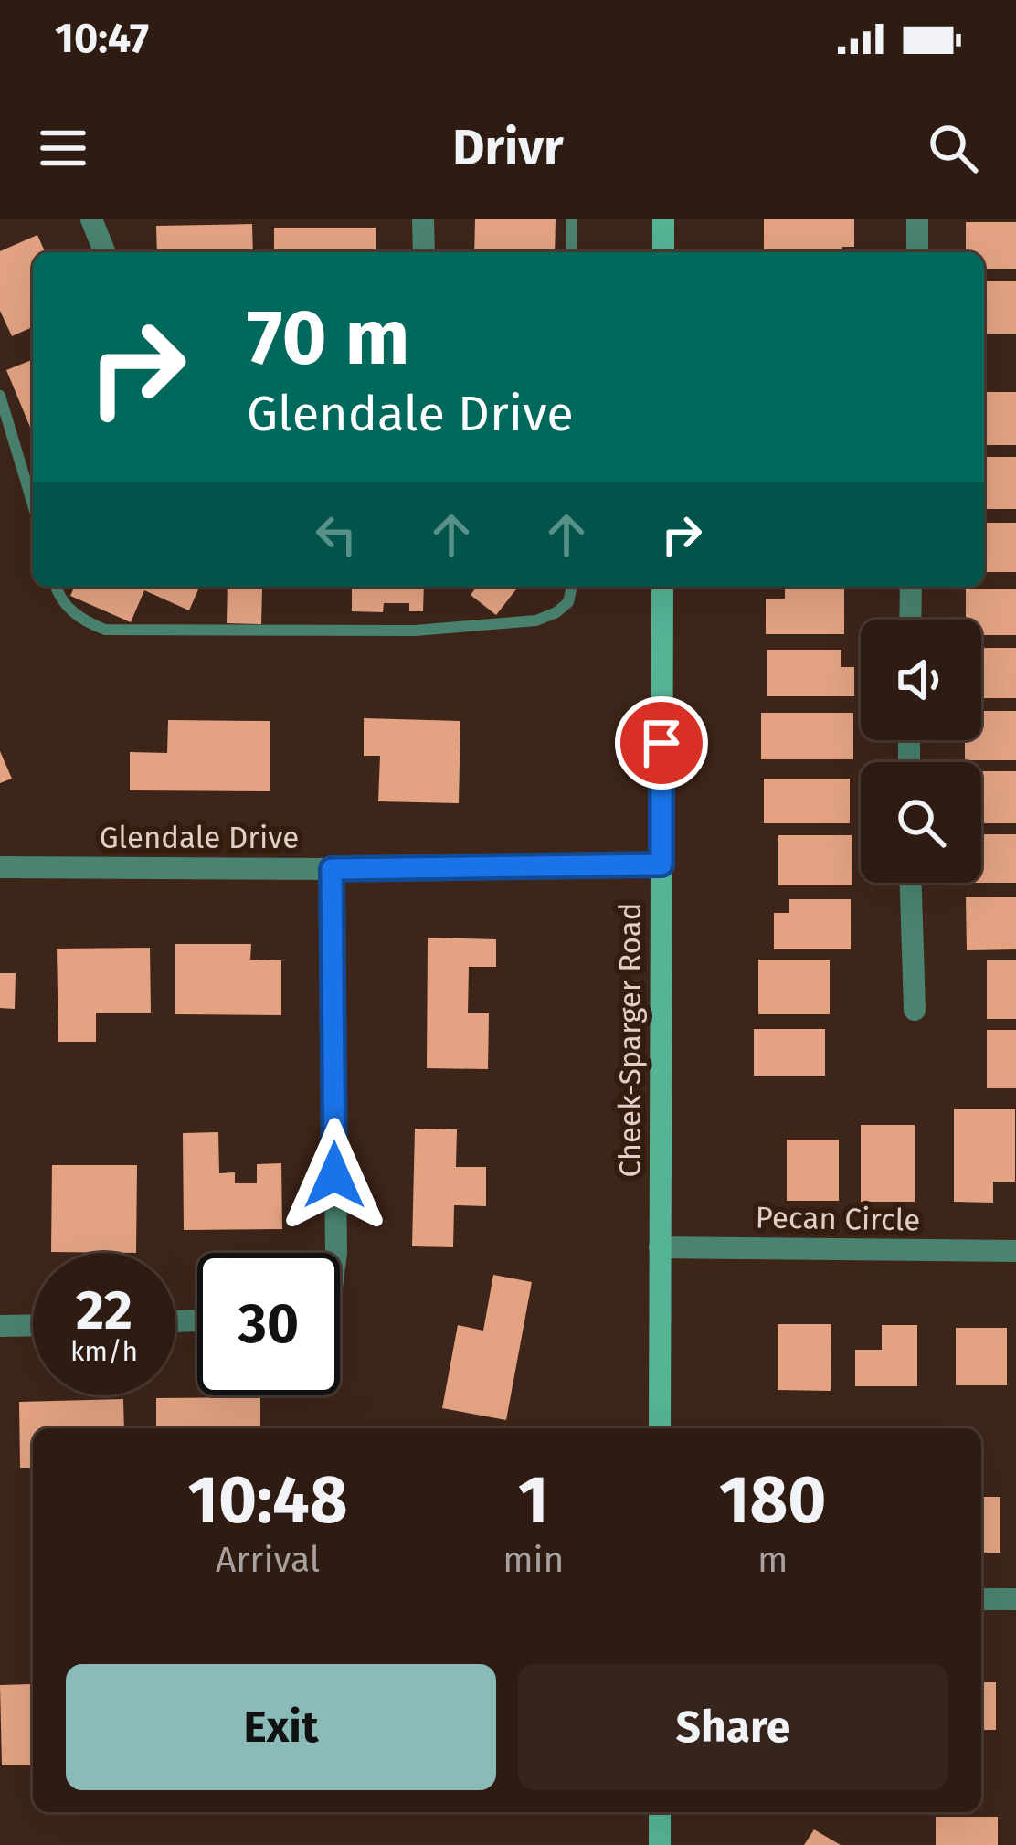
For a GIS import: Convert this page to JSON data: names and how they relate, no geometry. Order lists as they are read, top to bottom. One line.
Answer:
{"streets":{"main road":["Cheek-Sparger Road"],"street":["Glendale Drive","Pecan Circle"]},"crossings":[["Glendale Drive","Cheek-Sparger Road"],["Cheek-Sparger Road","Pecan Circle"]],"page":{"status":"10:47","header":"Drivr","turn":["70 m","Glendale Drive"],"speed":"22 km/h","limit":"30","eta":["10:48","Arrival","1","min","180","m"],"buttons":["Exit","Share"]}}
